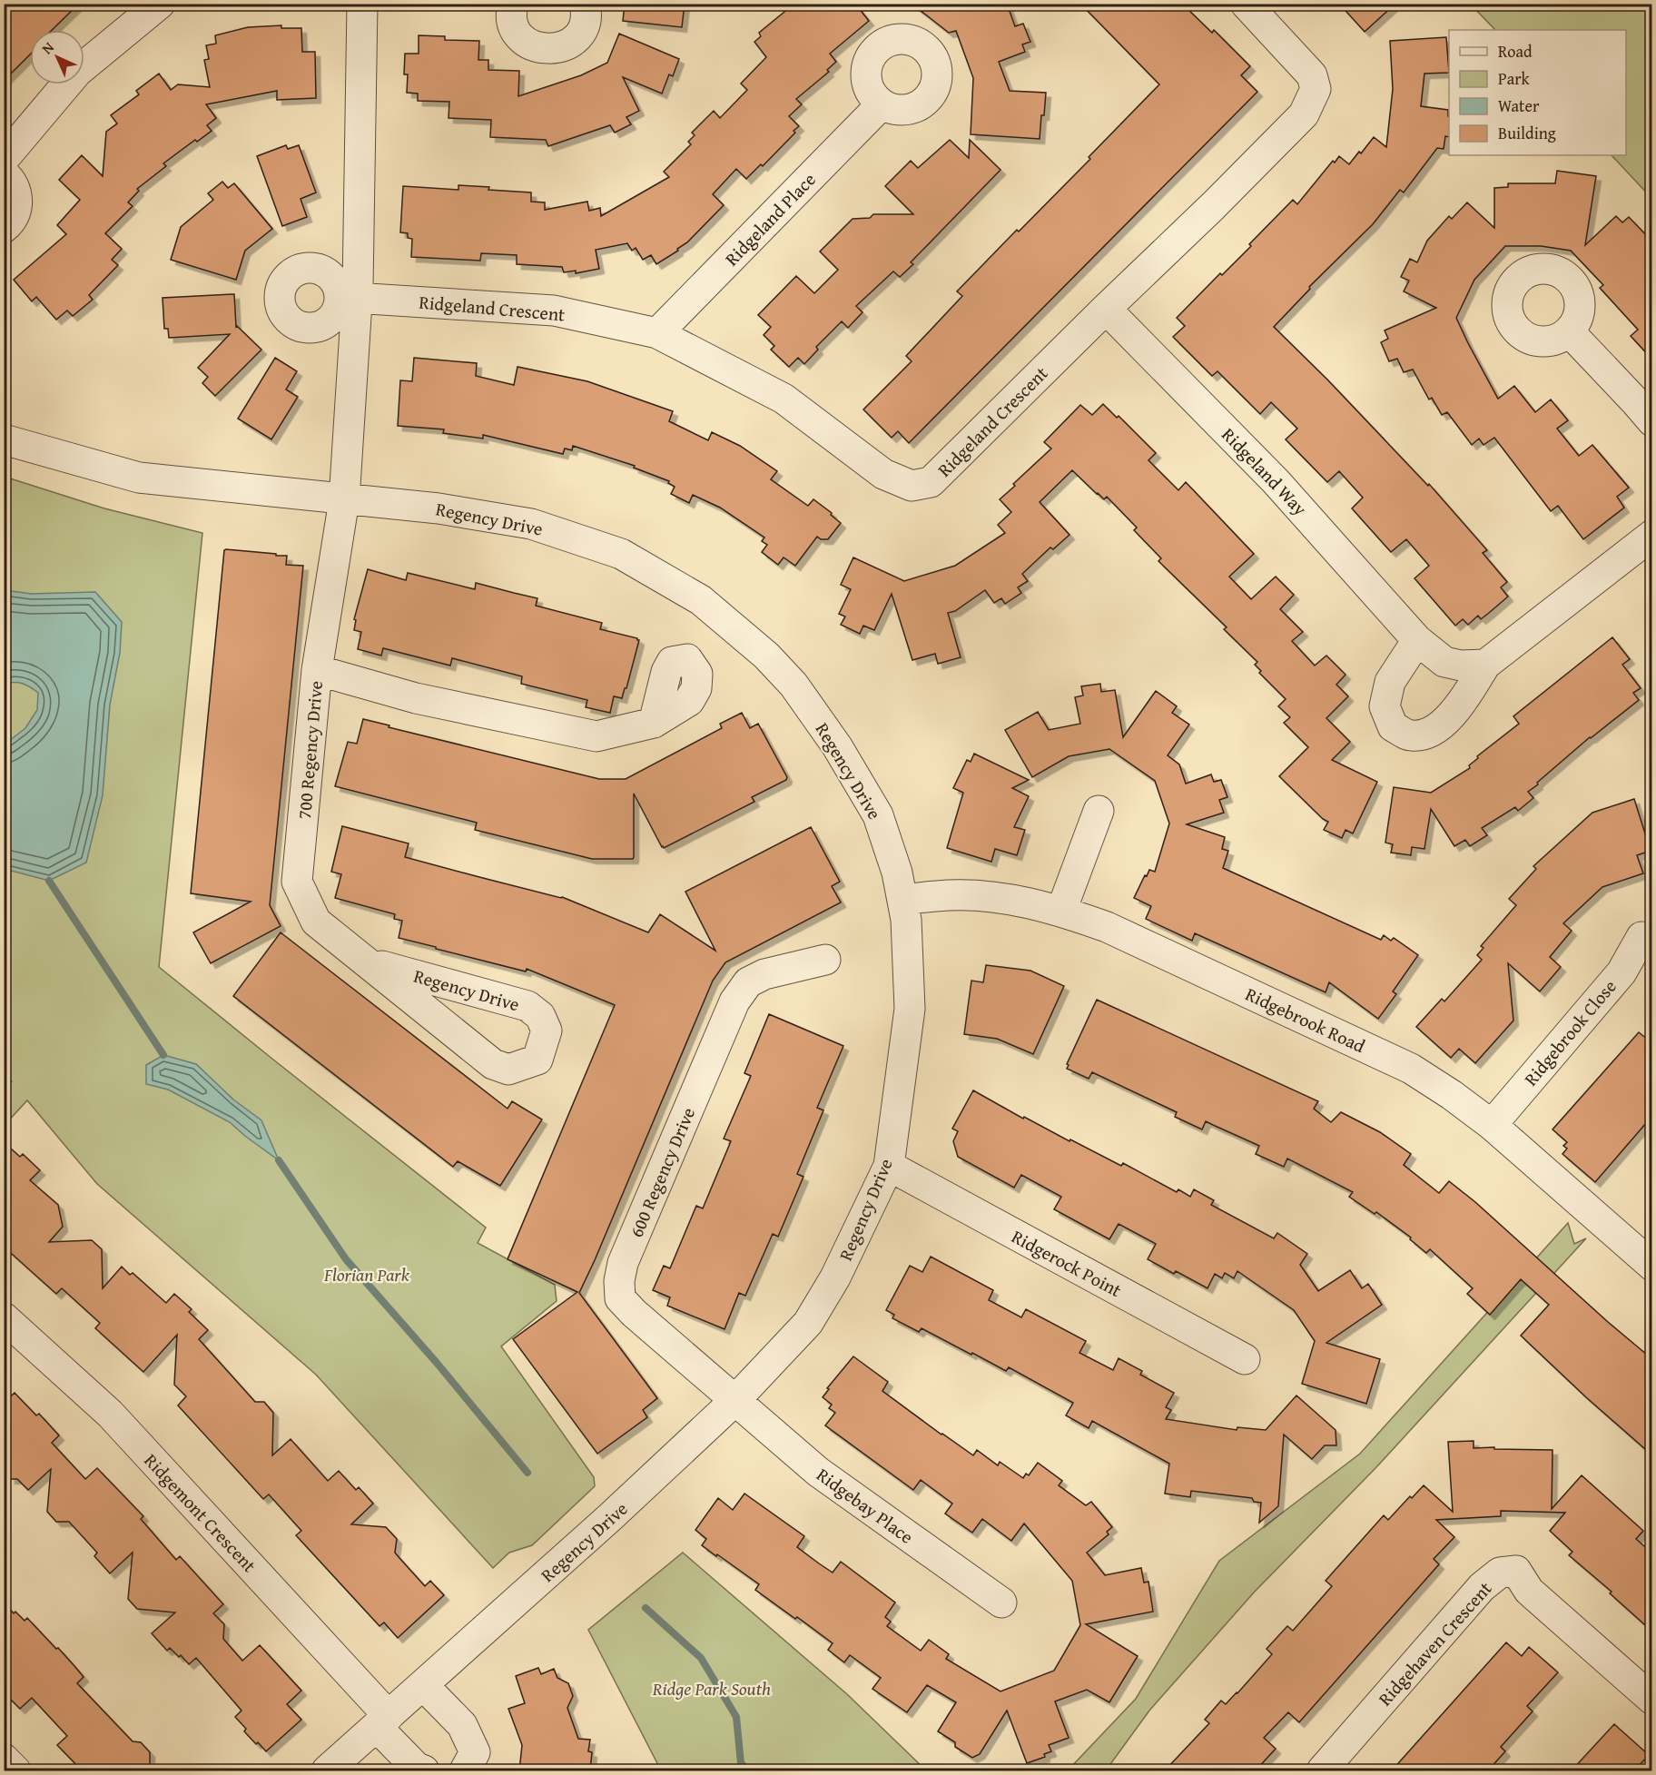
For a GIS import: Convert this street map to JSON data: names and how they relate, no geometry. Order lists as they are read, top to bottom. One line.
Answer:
{"streets":{"street":["Ridgeland Place","Ridgeland Crescent","Ridgeland Way","Regency Drive","700 Regency Drive","Ridgebrook Road","Ridgebrook Close","600 Regency Drive","Ridgerock Point","Ridgebay Place","Ridgemont Crescent","Ridgehaven Crescent"]},"crossings":[["Ridgeland Place","Ridgeland Crescent"],["Ridgeland Crescent","Ridgeland Way"],["Regency Drive","700 Regency Drive"],["Regency Drive","Ridgebrook Road"],["Regency Drive","600 Regency Drive"],["Regency Drive","Ridgerock Point"],["Regency Drive","Ridgebay Place"],["Regency Drive","Ridgemont Crescent"],["Ridgebrook Road","Ridgebrook Close"],["600 Regency Drive","Ridgebay Place"]],"parks":["Florian Park","Ridge Park South"],"legend":["Road","Park","Water","Building"],"north":"top left"}
